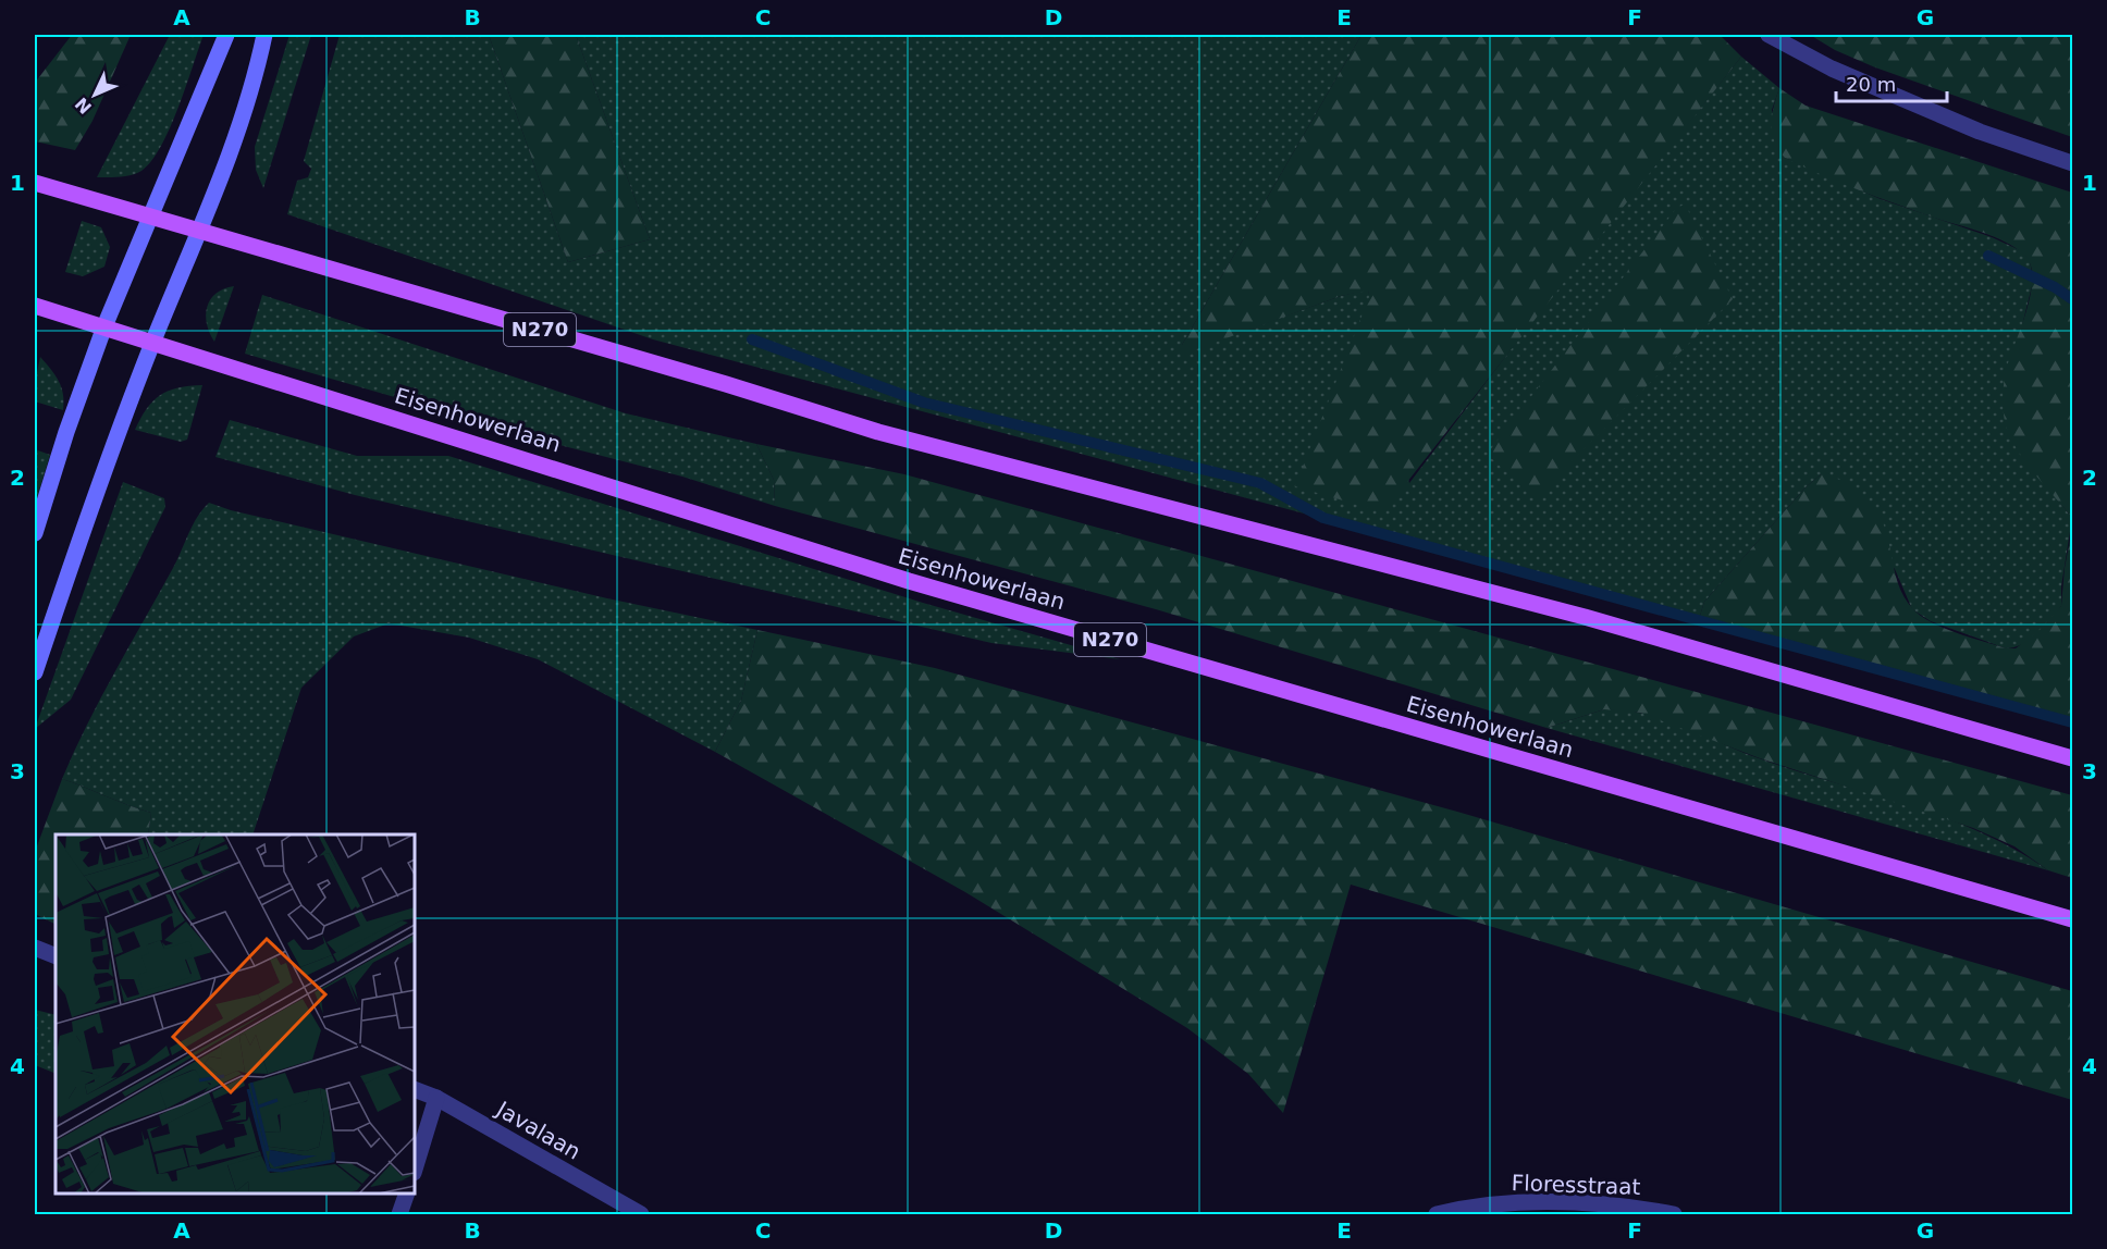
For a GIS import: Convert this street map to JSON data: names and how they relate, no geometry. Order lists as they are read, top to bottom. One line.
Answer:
{"streets":{"main road":["N270","Eisenhowerlaan"],"street":["Javalaan","Floresstraat"]},"scale_bar":"20 m","north":"bottom left","grid":{"columns":["A","B","C","D","E","F","G"],"rows":["1","2","3","4"]}}
